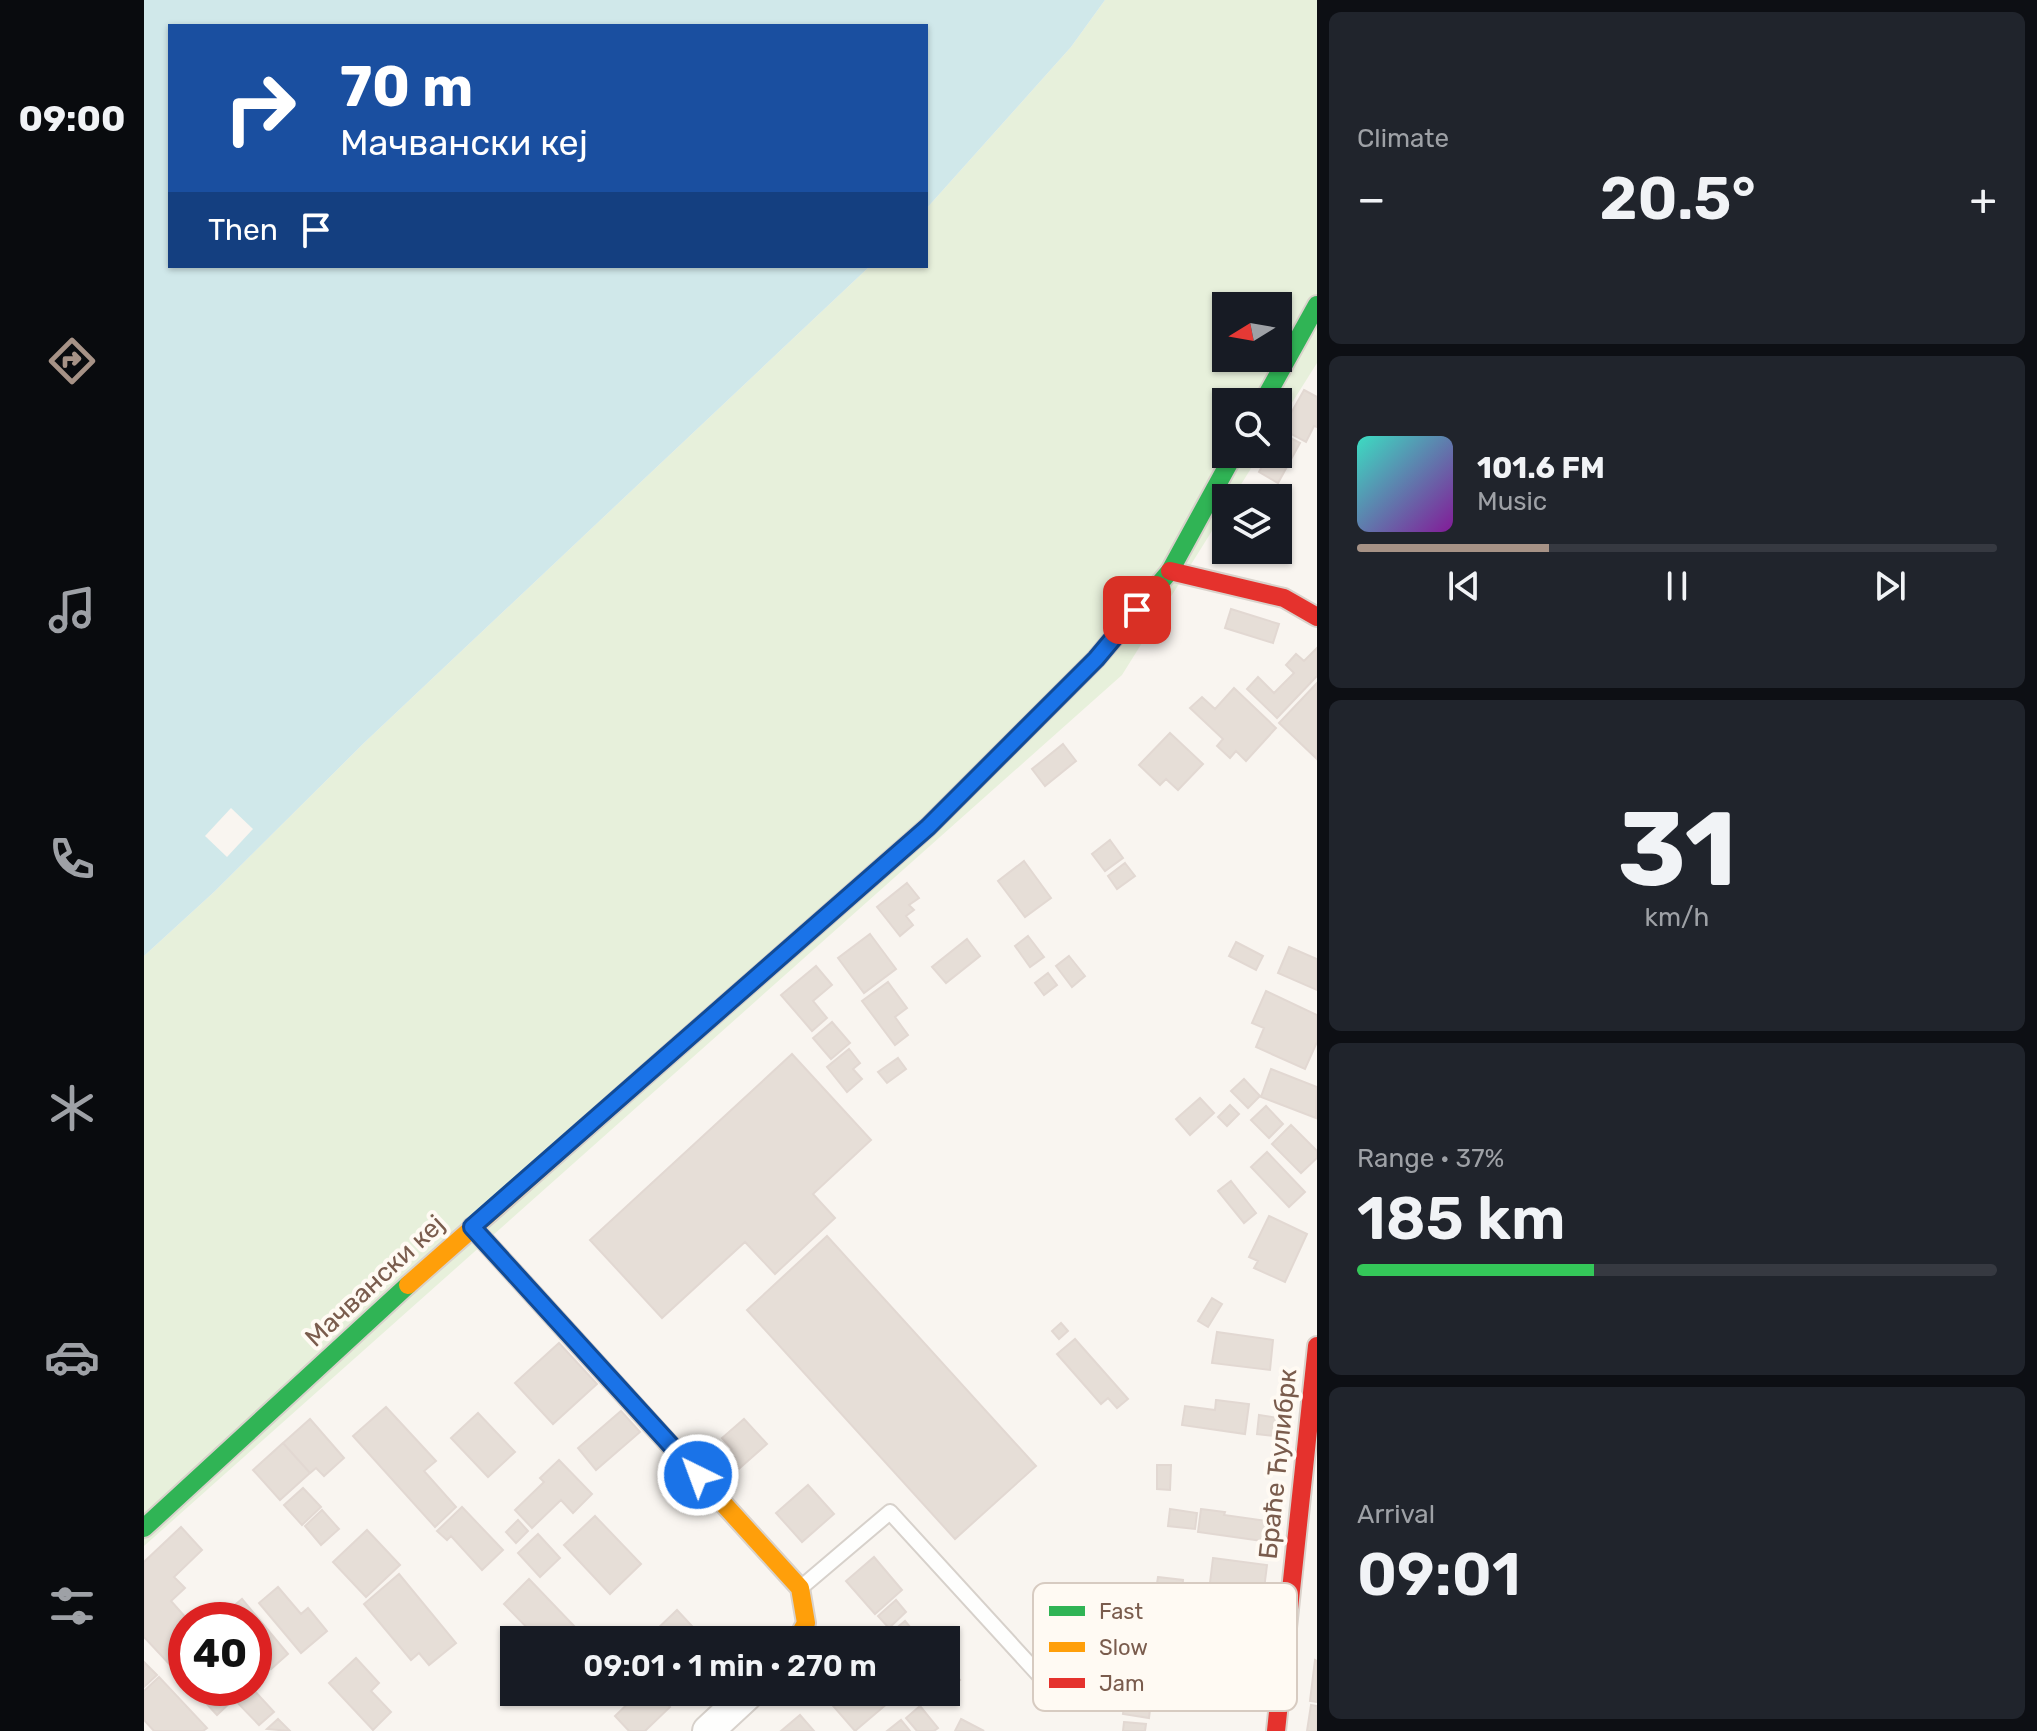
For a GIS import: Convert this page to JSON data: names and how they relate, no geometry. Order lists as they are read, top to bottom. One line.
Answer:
{"streets":{"street":["Мачвански кеј","Браће Ћулибрк"]},"legend":["Fast","Slow","Jam"],"north":"left","page":{"tabs":"09:00","tile":["Climate",["31","km/h"],["Range · 37%","185 km"],["Arrival","09:01"]],"turn":["70 m","Мачвански кеј"],"heat":["−","20.5°","+"],"then":"Then","song":["101.6 FM","Music"],"limit":"40","trip":"09:01 · 1 min · 270 m"}}
